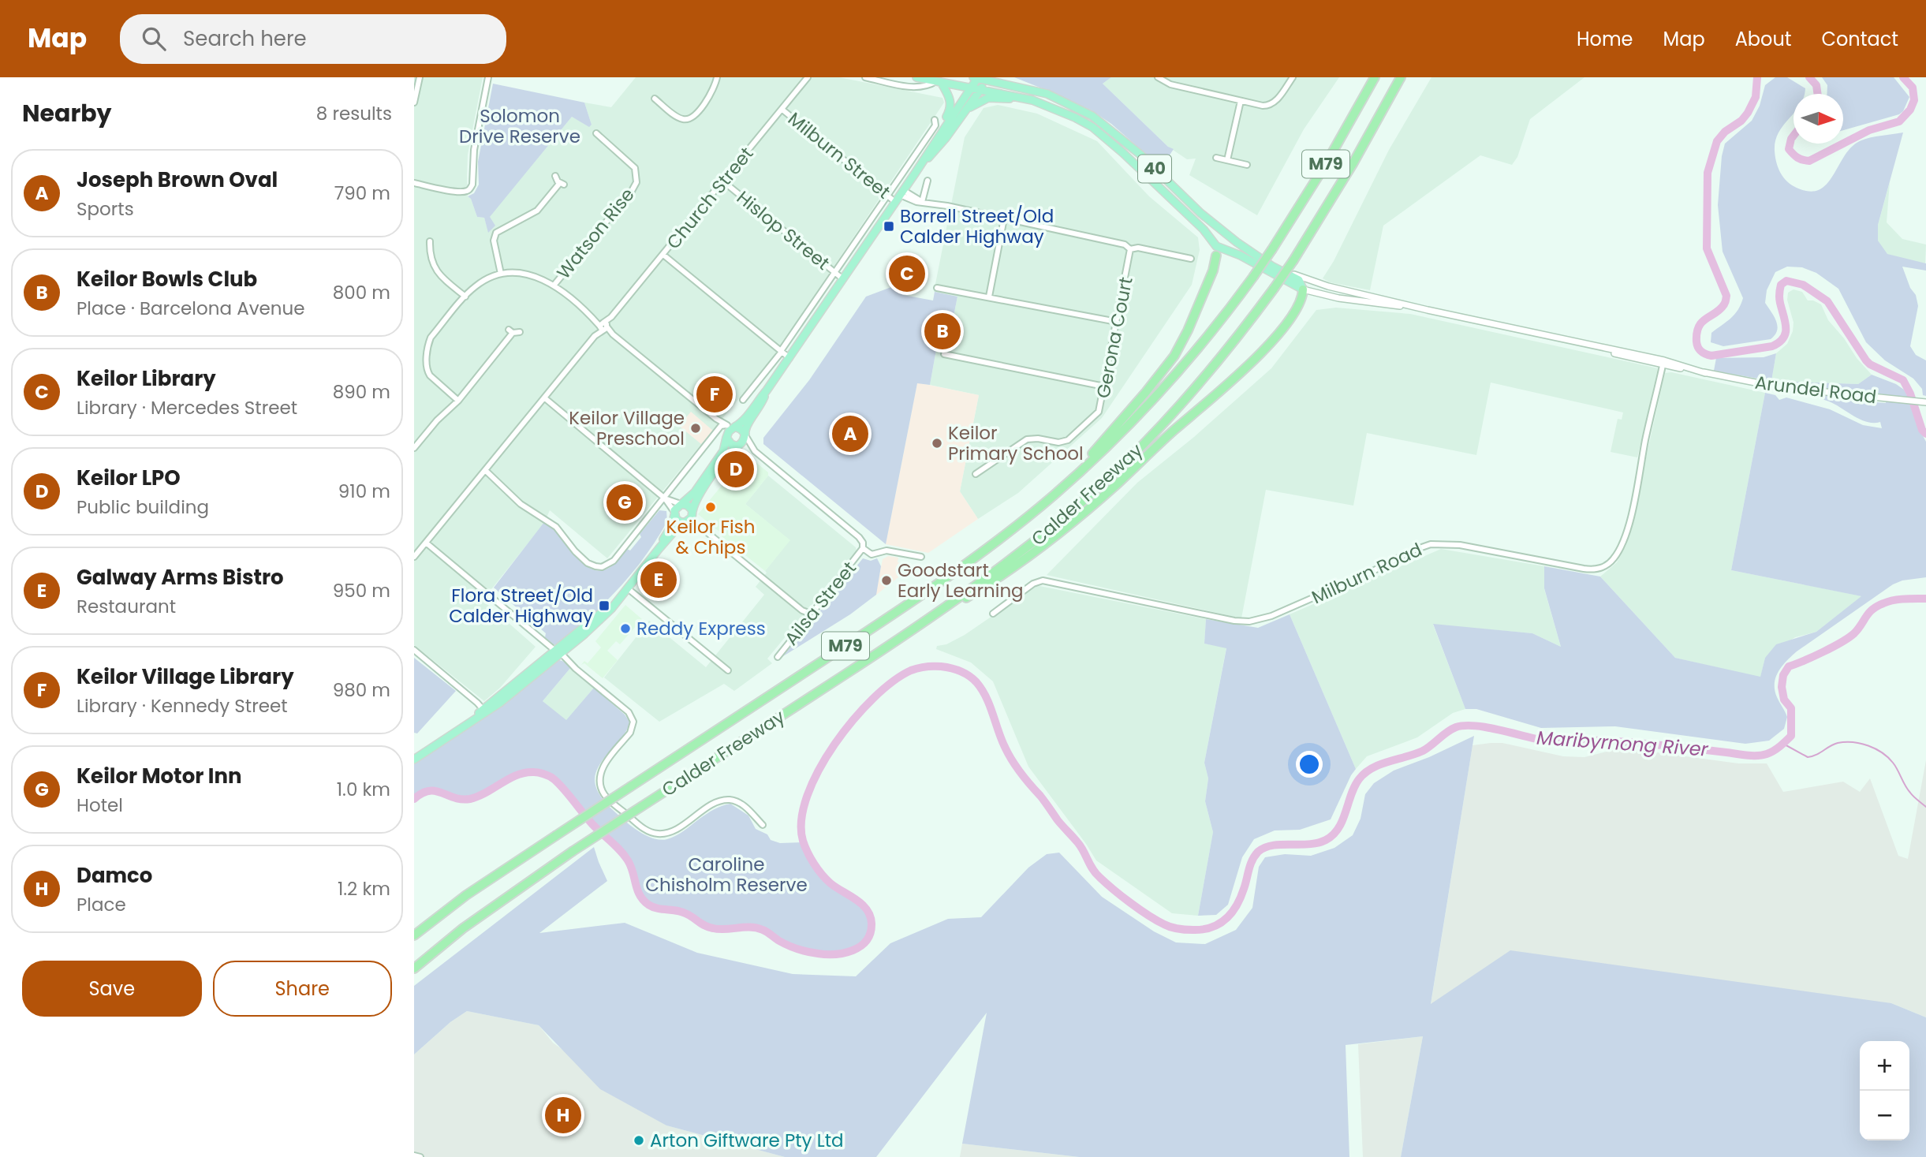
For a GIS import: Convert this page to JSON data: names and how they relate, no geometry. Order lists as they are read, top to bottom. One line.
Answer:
{"streets":{"highway":["M79","Calder Freeway"],"main road":["40"],"street":["Milburn Street","Church Street","Hislop Street","Watson Rise","Gerona Court","Arundel Road","Milburn Road","Ailsa Street"]},"crossings":[["Milburn Street","Church Street"],["Church Street","Hislop Street"],["Arundel Road","Milburn Road"]],"water":["Maribyrnong River"],"parks":["Solomon Drive Reserve","Caroline Chisholm Reserve"],"places":{"transit":["Borrell Street/Old Calder Highway","Flora Street/Old Calder Highway"],"other":["Keilor Village Preschool","Keilor Primary School","Keilor Fish & Chips","Goodstart Early Learning","Reddy Express","Arton Giftware Pty Ltd"]},"north":"right","page":{"header":"Map","search":"Search here","nav":["Home","Map","About","Contact"],"heading":["Nearby","8 results"],"list":[{"mark":"A","name":"Joseph Brown Oval","note":"Sports","value":"790 m"},{"mark":"B","name":"Keilor Bowls Club","note":"Place · Barcelona Avenue","value":"800 m"},{"mark":"C","name":"Keilor Library","note":"Library · Mercedes Street","value":"890 m"},{"mark":"D","name":"Keilor LPO","note":"Public building","value":"910 m"},{"mark":"E","name":"Galway Arms Bistro","note":"Restaurant","value":"950 m"},{"mark":"F","name":"Keilor Village Library","note":"Library · Kennedy Street","value":"980 m"},{"mark":"G","name":"Keilor Motor Inn","note":"Hotel","value":"1.0 km"},{"mark":"H","name":"Damco","note":"Place","value":"1.2 km"}],"pins":["C","B","F","A","D","G","E","H"],"buttons":["Save","Share"],"map_buttons":["+","−"]}}
